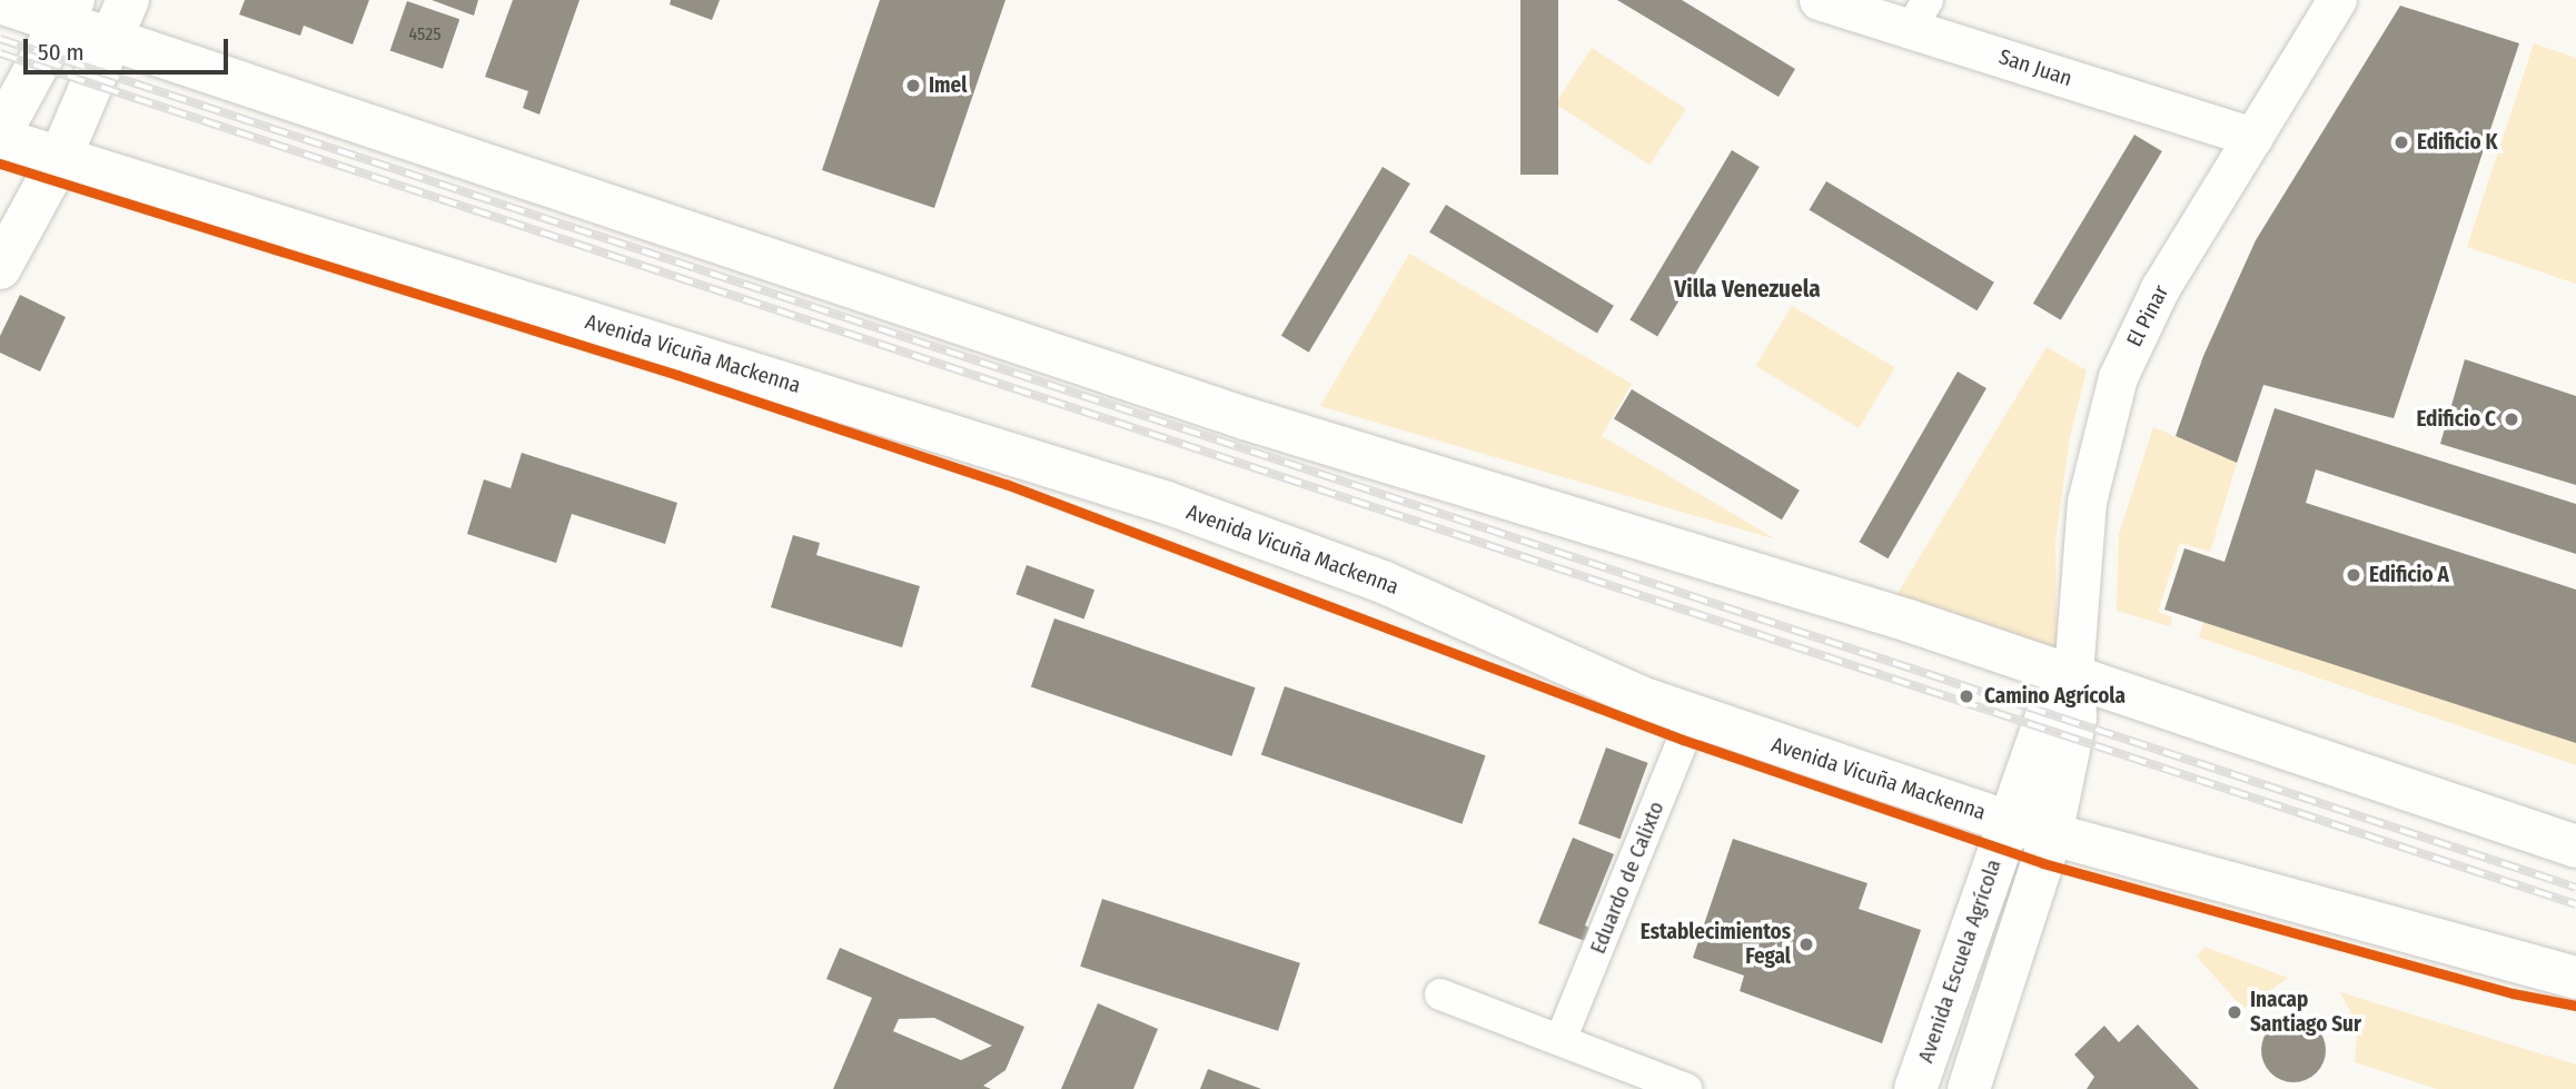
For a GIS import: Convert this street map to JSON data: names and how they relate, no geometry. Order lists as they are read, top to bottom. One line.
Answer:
{"streets":{"main road":["Avenida Vicuña Mackenna","Avenida Escuela Agrícola"],"street":["San Juan","El Pinar","Eduardo de Calixto"]},"crossings":[["San Juan","El Pinar"],["El Pinar","Avenida Escuela Agrícola"],["Avenida Vicuña Mackenna","Eduardo de Calixto"],["Avenida Vicuña Mackenna","Avenida Escuela Agrícola"]],"districts":["Villa Venezuela"],"places":["Imel","Edificio K","Edificio C","Edificio A","Camino Agrícola","Establecimientos Fegal","Inacap Santiago Sur"],"house_numbers":["4525"],"scale_bar":"50 m"}
